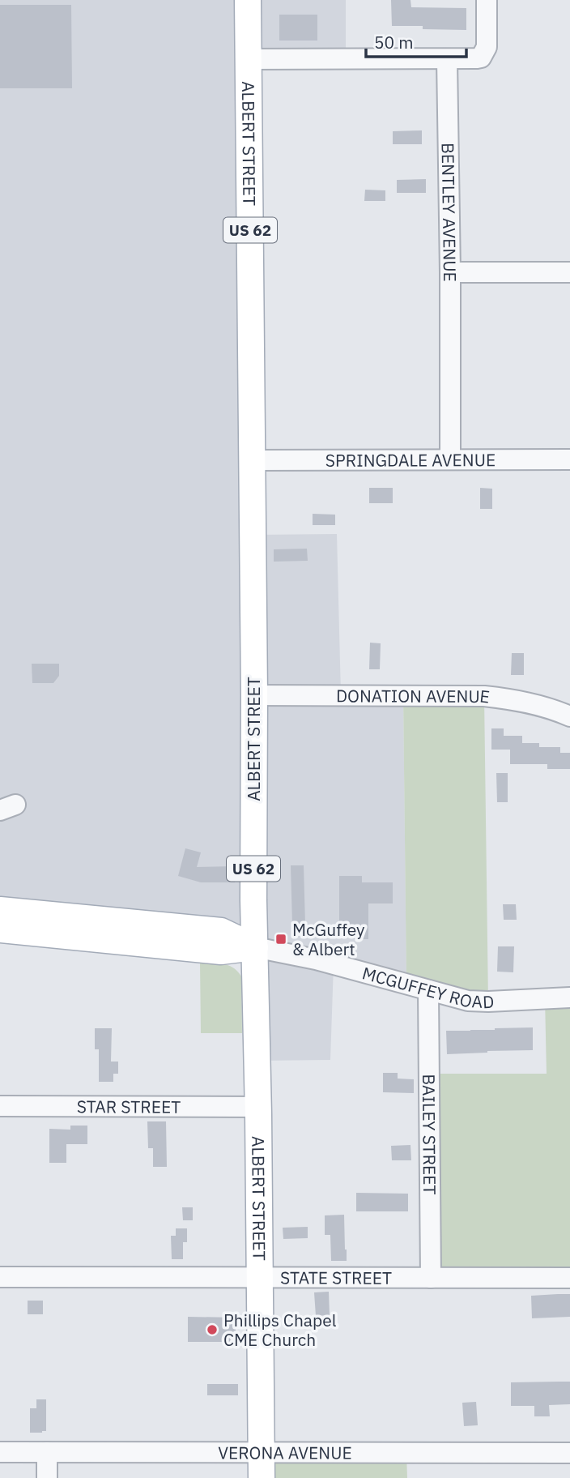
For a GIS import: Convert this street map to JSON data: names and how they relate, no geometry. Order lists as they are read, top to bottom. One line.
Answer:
{"streets":{"main road":["ALBERT STREET","US 62","MCGUFFEY ROAD"],"street":["BENTLEY AVENUE","SPRINGDALE AVENUE","DONATION AVENUE","STAR STREET","BAILEY STREET","STATE STREET","VERONA AVENUE"]},"crossings":[["ALBERT STREET","SPRINGDALE AVENUE"],["ALBERT STREET","DONATION AVENUE"],["ALBERT STREET","MCGUFFEY ROAD"],["ALBERT STREET","STAR STREET"],["ALBERT STREET","STATE STREET"],["ALBERT STREET","VERONA AVENUE"],["BENTLEY AVENUE","SPRINGDALE AVENUE"],["MCGUFFEY ROAD","BAILEY STREET"],["BAILEY STREET","STATE STREET"]],"places":{"transit":["McGuffey & Albert"],"other":["Phillips Chapel CME Church"]},"scale_bar":"50 m"}
